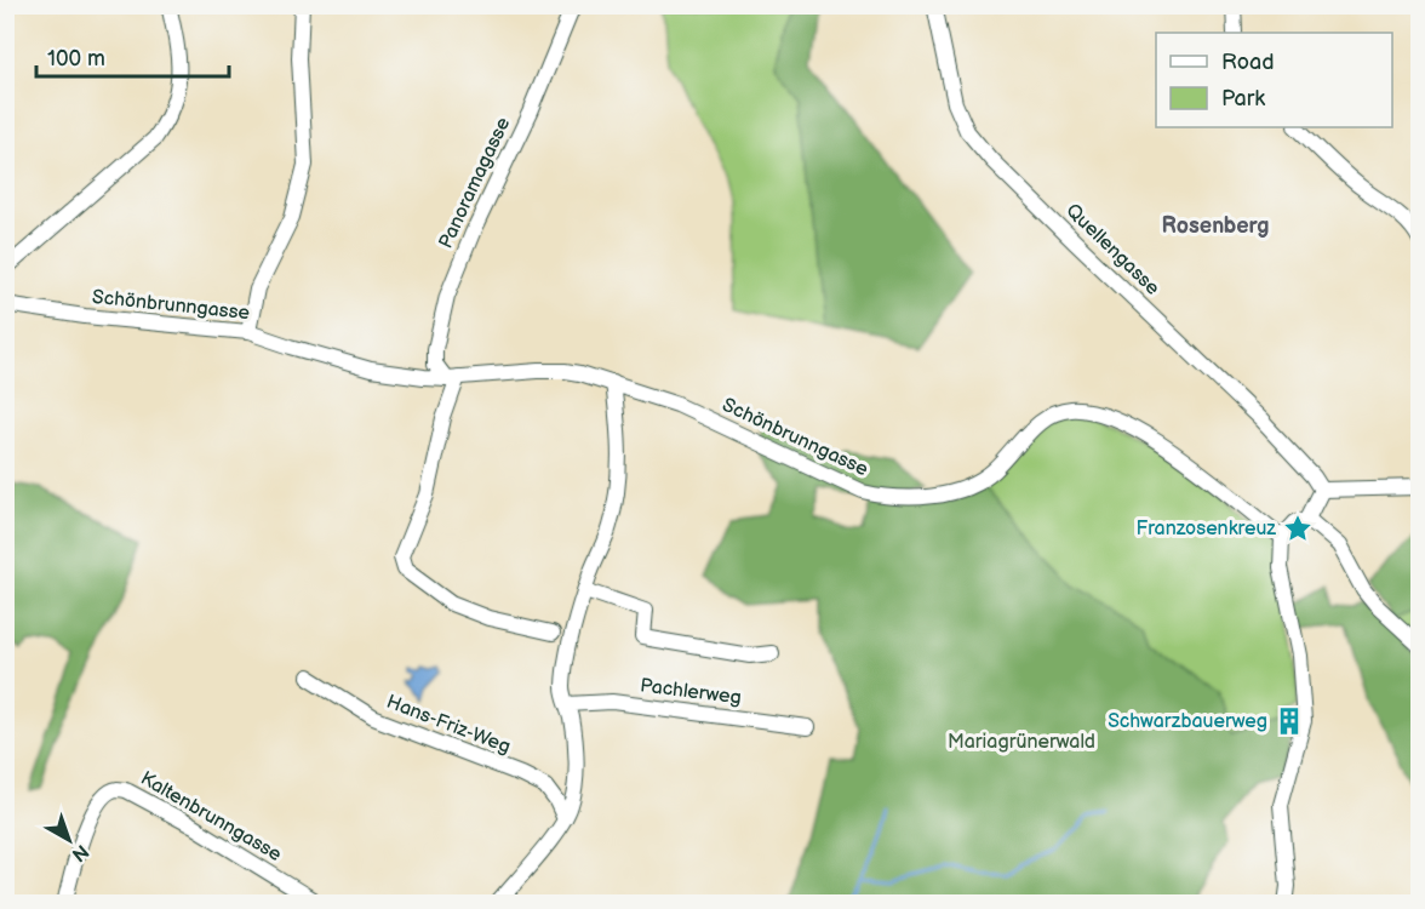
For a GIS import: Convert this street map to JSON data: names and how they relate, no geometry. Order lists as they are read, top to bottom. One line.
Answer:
{"streets":{"street":["Panoramagasse","Quellengasse","Schönbrunngasse","Pachlerweg","Hans-Friz-Weg","Kaltenbrunngasse"]},"crossings":[["Panoramagasse","Schönbrunngasse"]],"districts":["Rosenberg"],"parks":["Mariagrünerwald"],"places":{"place":["Franzosenkreuz"],"building":["Schwarzbauerweg"]},"legend":["Road","Park"],"scale_bar":"100 m","north":"bottom right"}
